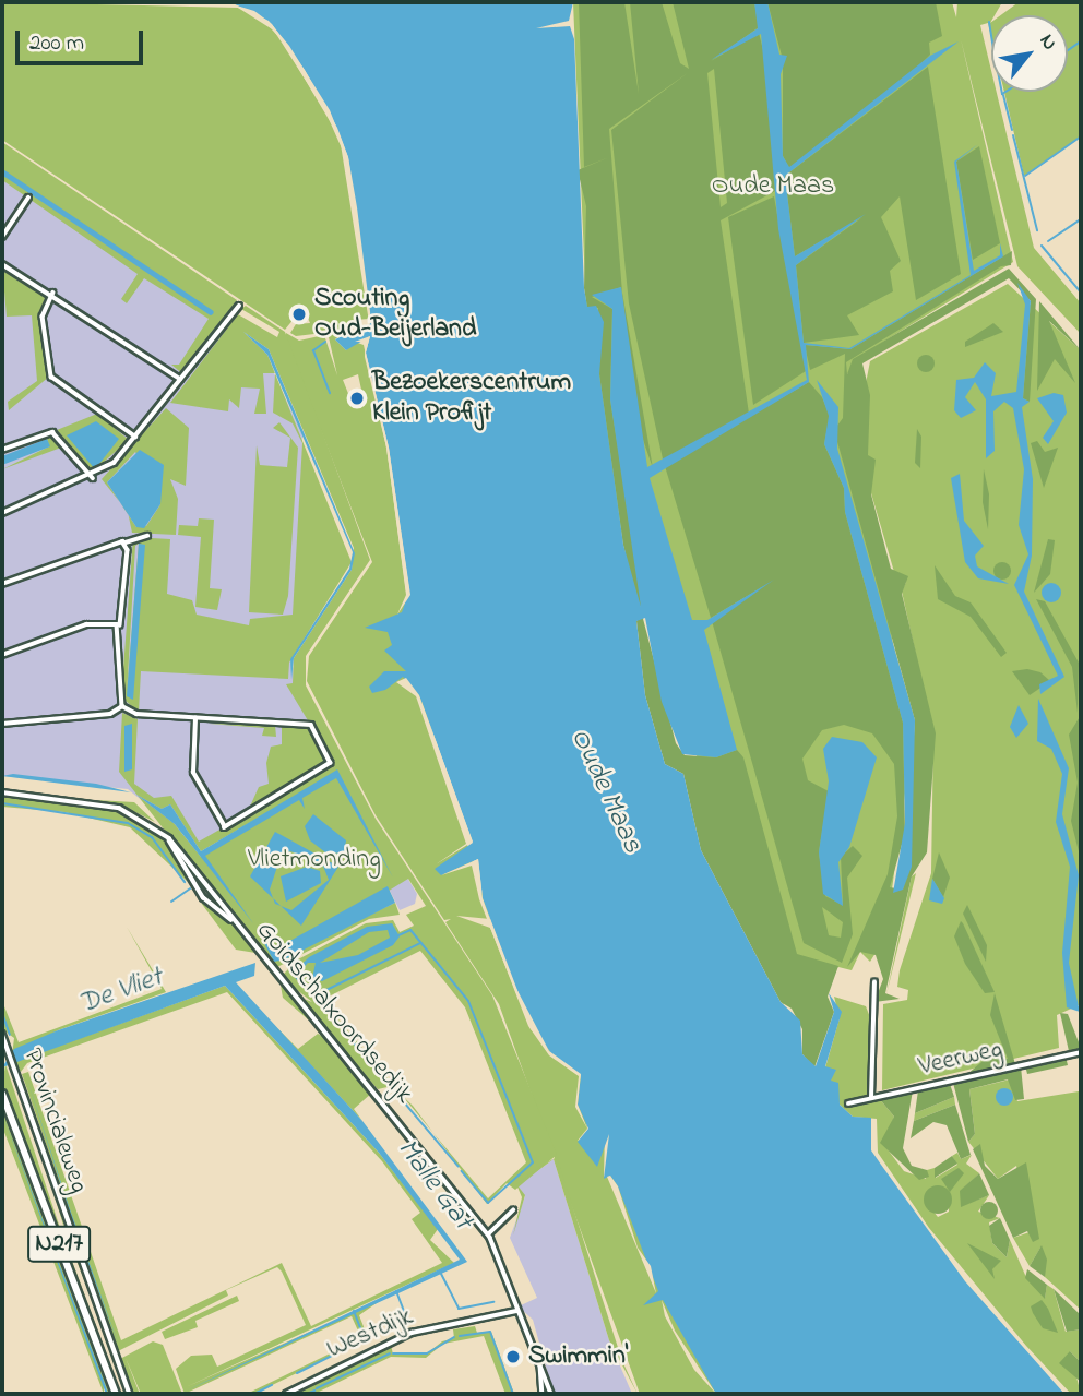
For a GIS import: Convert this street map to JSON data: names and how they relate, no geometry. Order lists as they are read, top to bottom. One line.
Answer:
{"streets":{"main road":["Provincialeweg","N217"],"street":["Goidschalxoordsedijk","Veerweg","Westdijk"]},"crossings":[["Goidschalxoordsedijk","Westdijk"]],"water":["Oude Maas","De Vliet","Malle Gat"],"parks":["Oude Maas","Vlietmonding"],"places":["Scouting Oud-Beijerland","Bezoekerscentrum Klein Profijt","Swimmin'"],"scale_bar":"200 m","north":"top right"}
